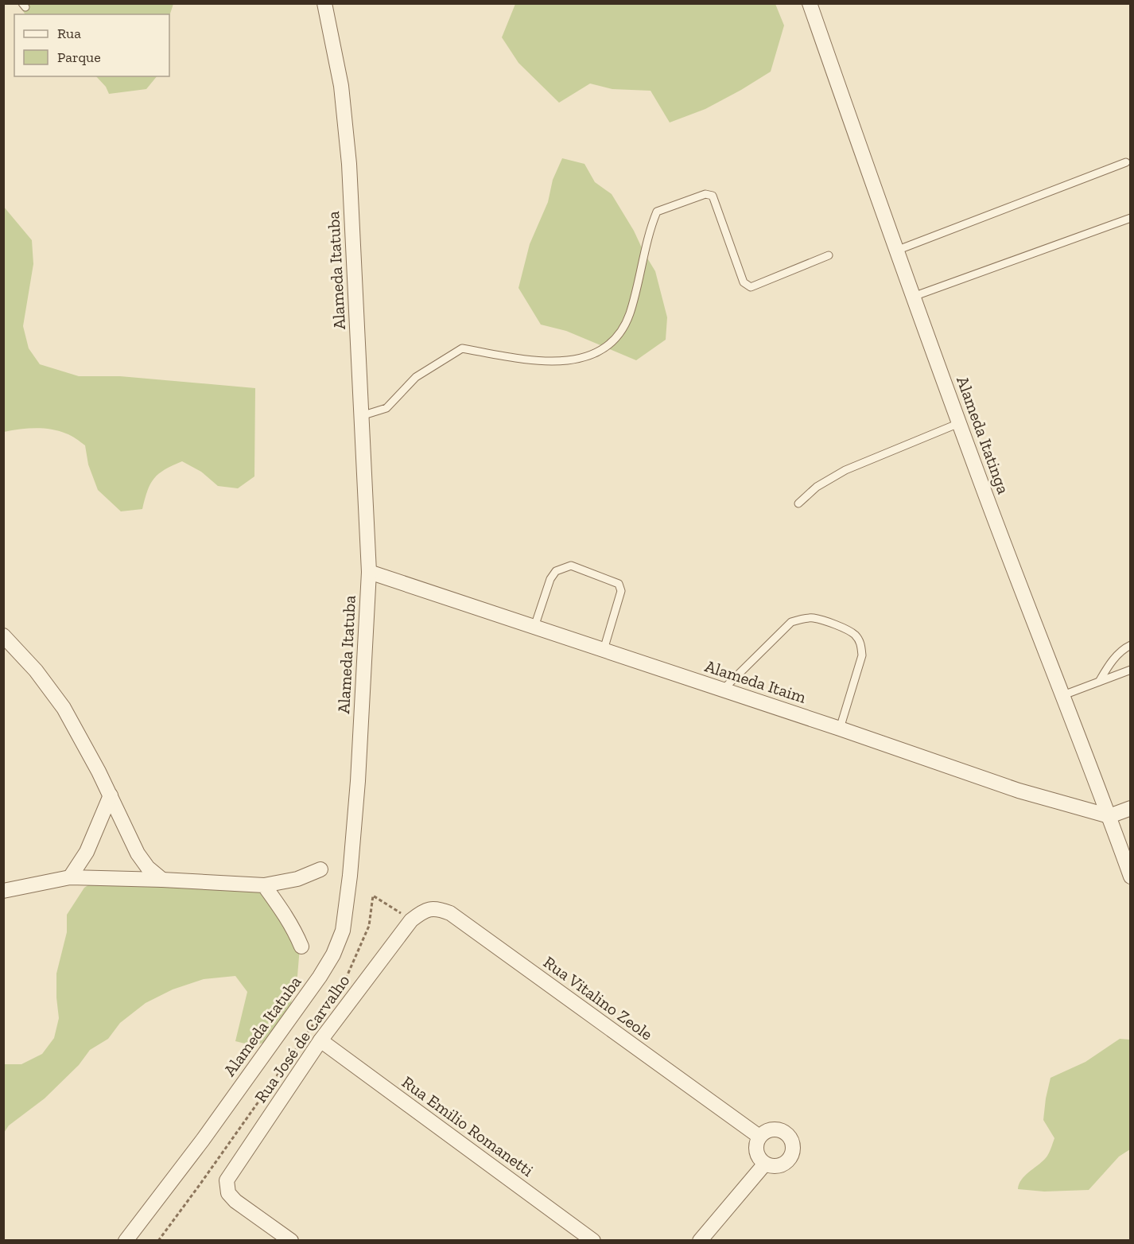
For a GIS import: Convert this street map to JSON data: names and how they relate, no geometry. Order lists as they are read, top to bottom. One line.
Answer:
{"streets":{"street":["Alameda Itatuba","Alameda Itatinga","Alameda Itaim","Rua Vitalino Zeole","Rua José de Carvalho","Rua Emilio Romanetti"]},"crossings":[["Alameda Itatuba","Alameda Itaim"],["Alameda Itatinga","Alameda Itaim"],["Rua Vitalino Zeole","Rua José de Carvalho"],["Rua José de Carvalho","Rua Emilio Romanetti"]],"legend":["Rua","Parque"]}
